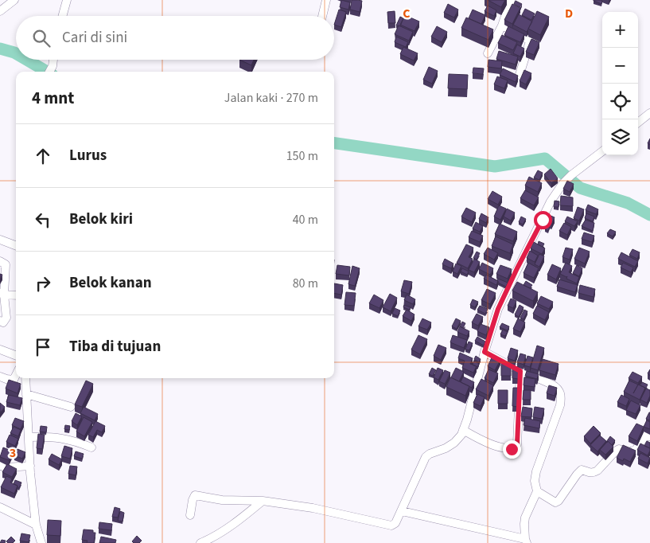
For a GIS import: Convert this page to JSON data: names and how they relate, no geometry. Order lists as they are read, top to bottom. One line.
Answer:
{"page":{"map_buttons":["+","−"],"search":"Cari di sini","heading":["4 mnt","Jalan kaki · 270 m"],"list":[["Lurus","150 m"],["Belok kiri","40 m"],["Belok kanan","80 m"],"Tiba di tujuan"]},"grid":{"columns":["C","D"],"rows":["3"]}}
